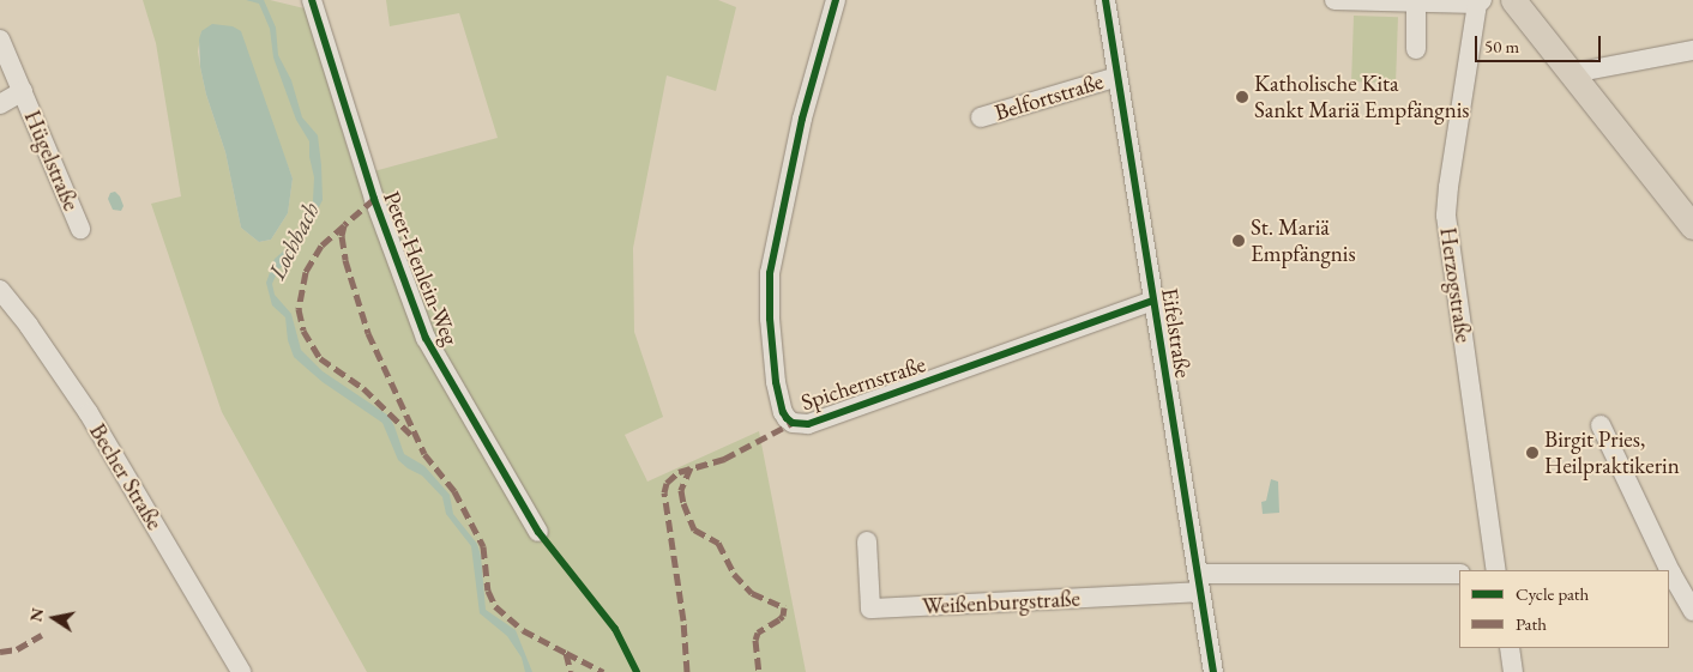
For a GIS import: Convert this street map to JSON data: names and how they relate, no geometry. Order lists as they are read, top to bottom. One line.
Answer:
{"streets":{"street":["Belfortstraße","Hügelstraße","Peter-Henlein-Weg","Herzogstraße","Eifelstraße","Spichernstraße","Becher Straße","Weißenburgstraße"]},"crossings":[["Belfortstraße","Eifelstraße"],["Eifelstraße","Spichernstraße"],["Eifelstraße","Weißenburgstraße"]],"water":["Lochbach"],"places":["Katholische Kita Sankt Mariä Empfängnis","St. Mariä Empfängnis","Birgit Pries, Heilpraktikerin"],"legend":["Cycle path","Path"],"scale_bar":"50 m","north":"left"}
